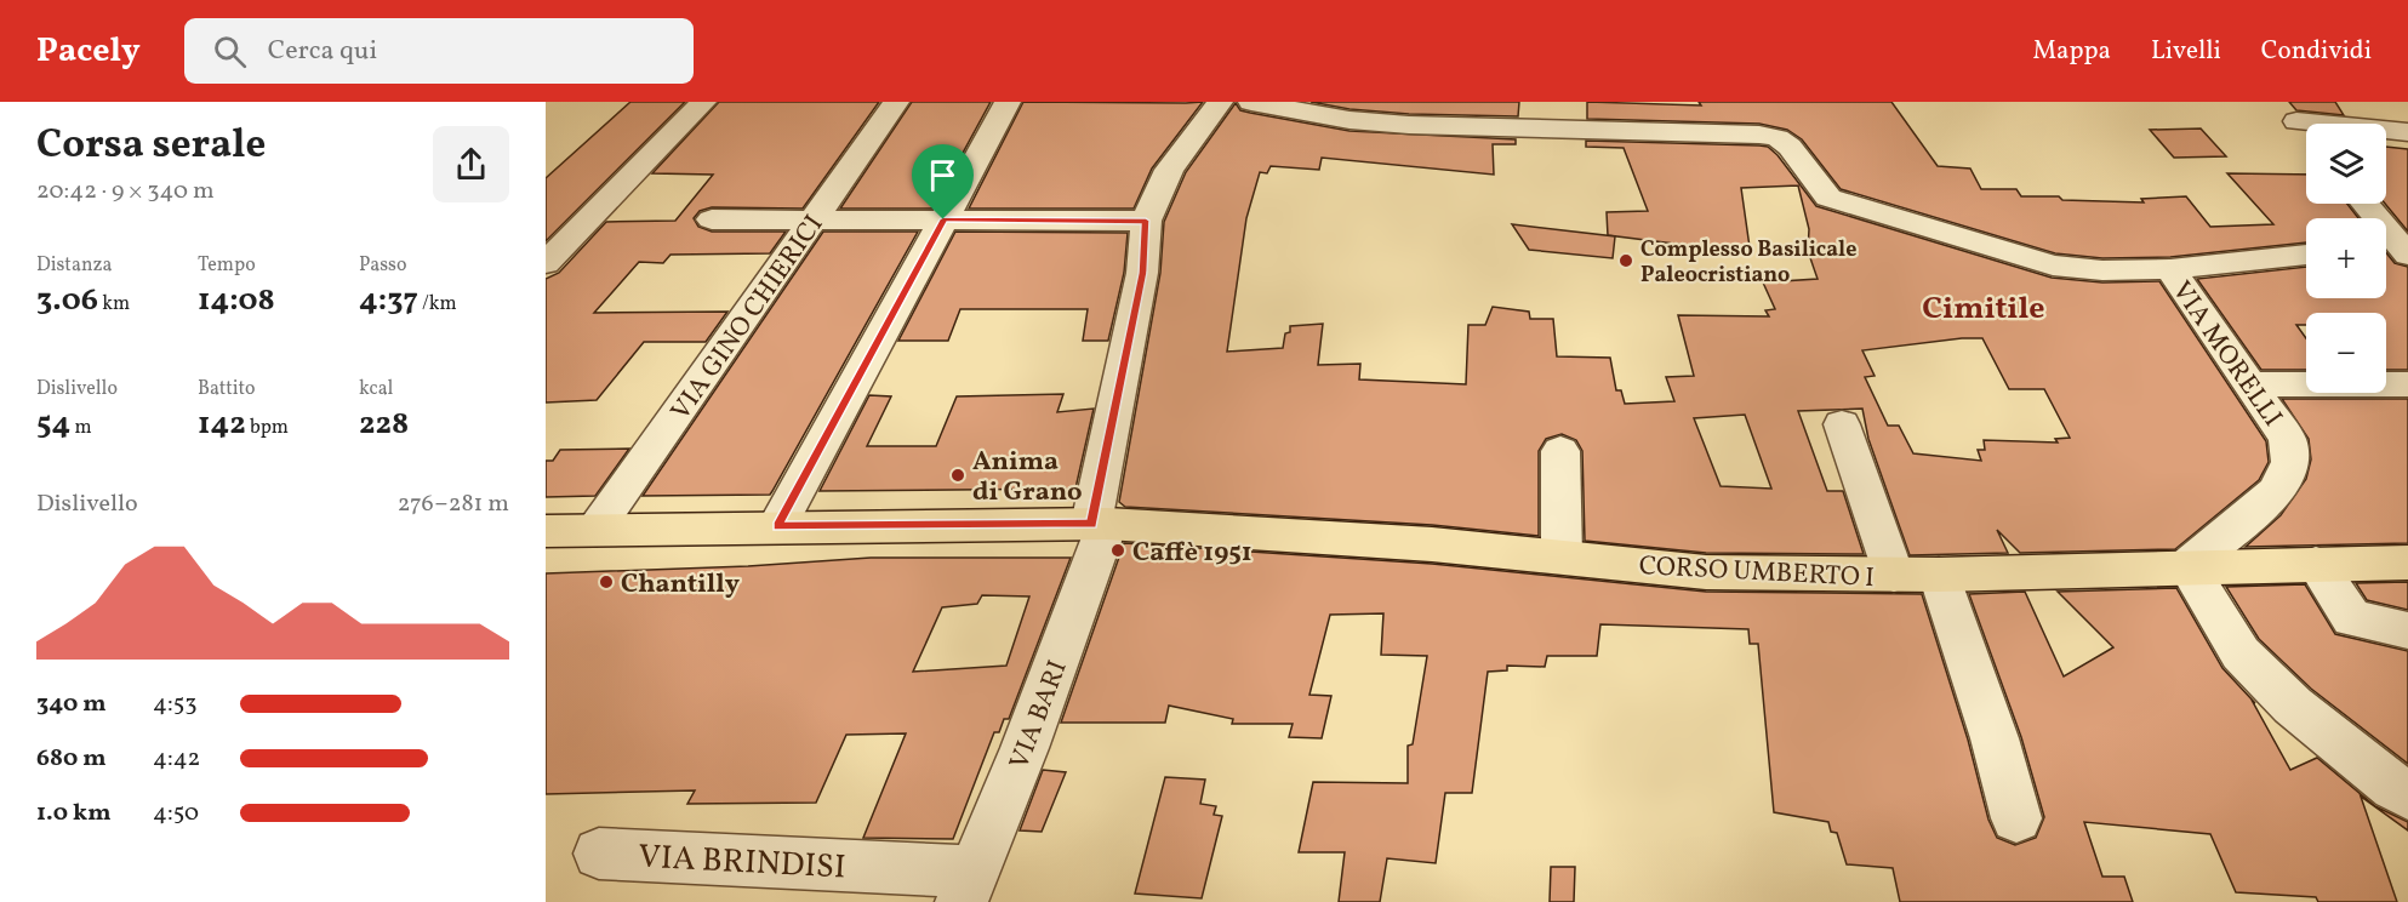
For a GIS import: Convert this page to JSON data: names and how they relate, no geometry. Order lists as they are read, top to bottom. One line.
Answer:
{"streets":{"main road":["CORSO UMBERTO I"],"street":["VIA GINO CHIERICI","VIA MORELLI","VIA BARI","VIA BRINDISI"]},"crossings":[["VIA GINO CHIERICI","CORSO UMBERTO I"],["VIA MORELLI","CORSO UMBERTO I"],["CORSO UMBERTO I","VIA BARI"],["VIA BARI","VIA BRINDISI"]],"districts":["Cimitile"],"places":["Complesso Basilicale Paleocristiano","Anima di Grano","Caffè 1951","Chantilly"],"page":{"header":"Pacely","search":"Cerca qui","nav":["Mappa","Livelli","Condividi"],"heading":["Corsa serale","20:42 · 9 × 340 m"],"map_buttons":["+","−"],"stats":[["Distanza","3.06 km"],["Tempo","14:08"],["Passo","4:37 /km"],["Dislivello","54 m"],["Battito","142 bpm"],["kcal","228"]],"chart":["Dislivello","276–281 m"],"list":[{"name":"340 m","note":"4:53"},{"name":"680 m","note":"4:42"},{"name":"1.0 km","note":"4:50"}]}}
